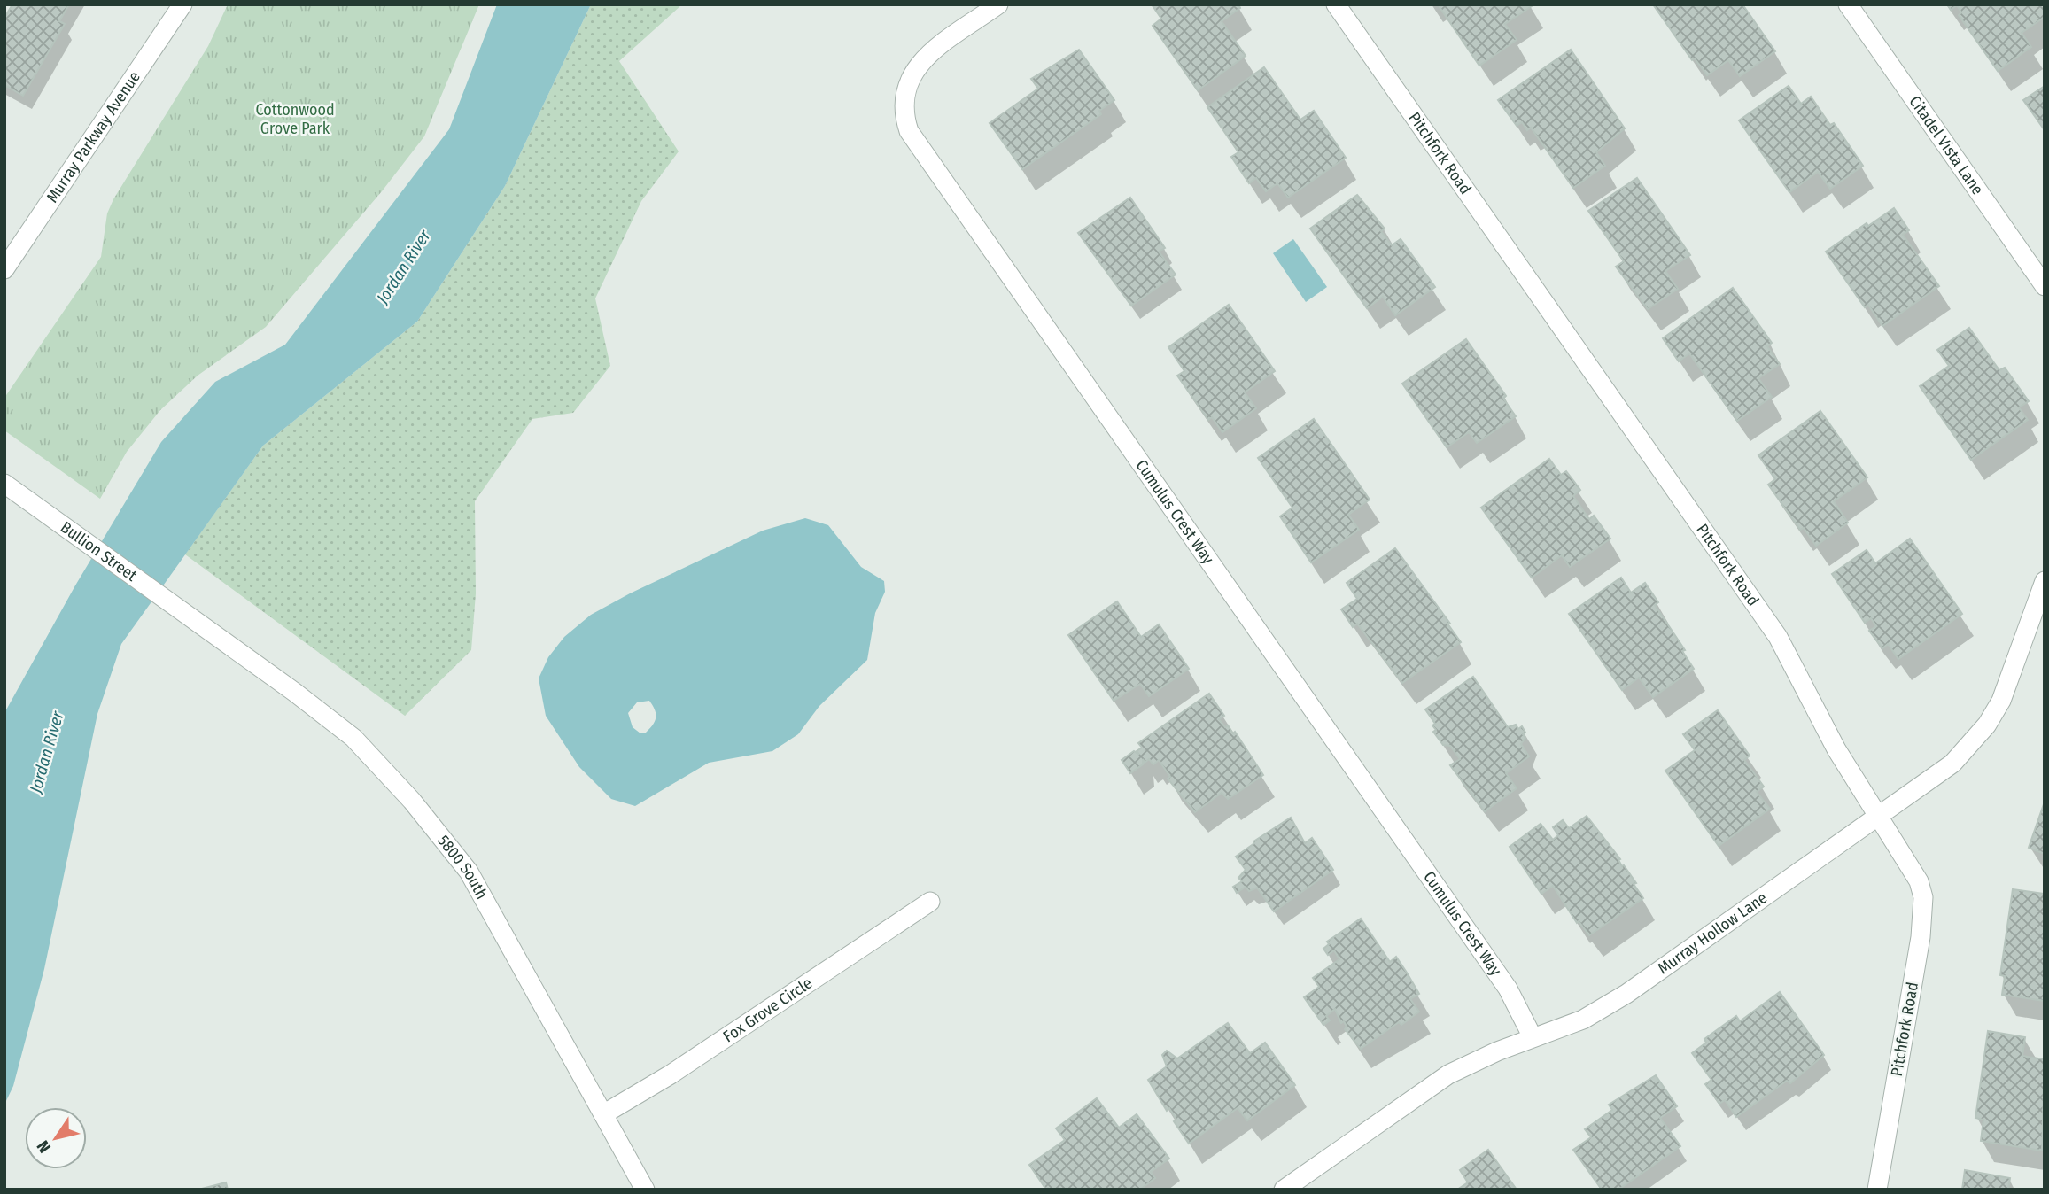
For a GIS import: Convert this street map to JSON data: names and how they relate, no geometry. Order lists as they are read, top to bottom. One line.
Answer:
{"streets":{"street":["Murray Parkway Avenue","Citadel Vista Lane","Pitchfork Road","Cumulus Crest Way","Bullion Street","5800 South","Murray Hollow Lane","Fox Grove Circle"]},"crossings":[["Pitchfork Road","Murray Hollow Lane"],["Cumulus Crest Way","Murray Hollow Lane"],["Bullion Street","5800 South"],["5800 South","Fox Grove Circle"]],"water":["Jordan River"],"parks":["Cottonwood Grove Park"],"north":"bottom left"}
